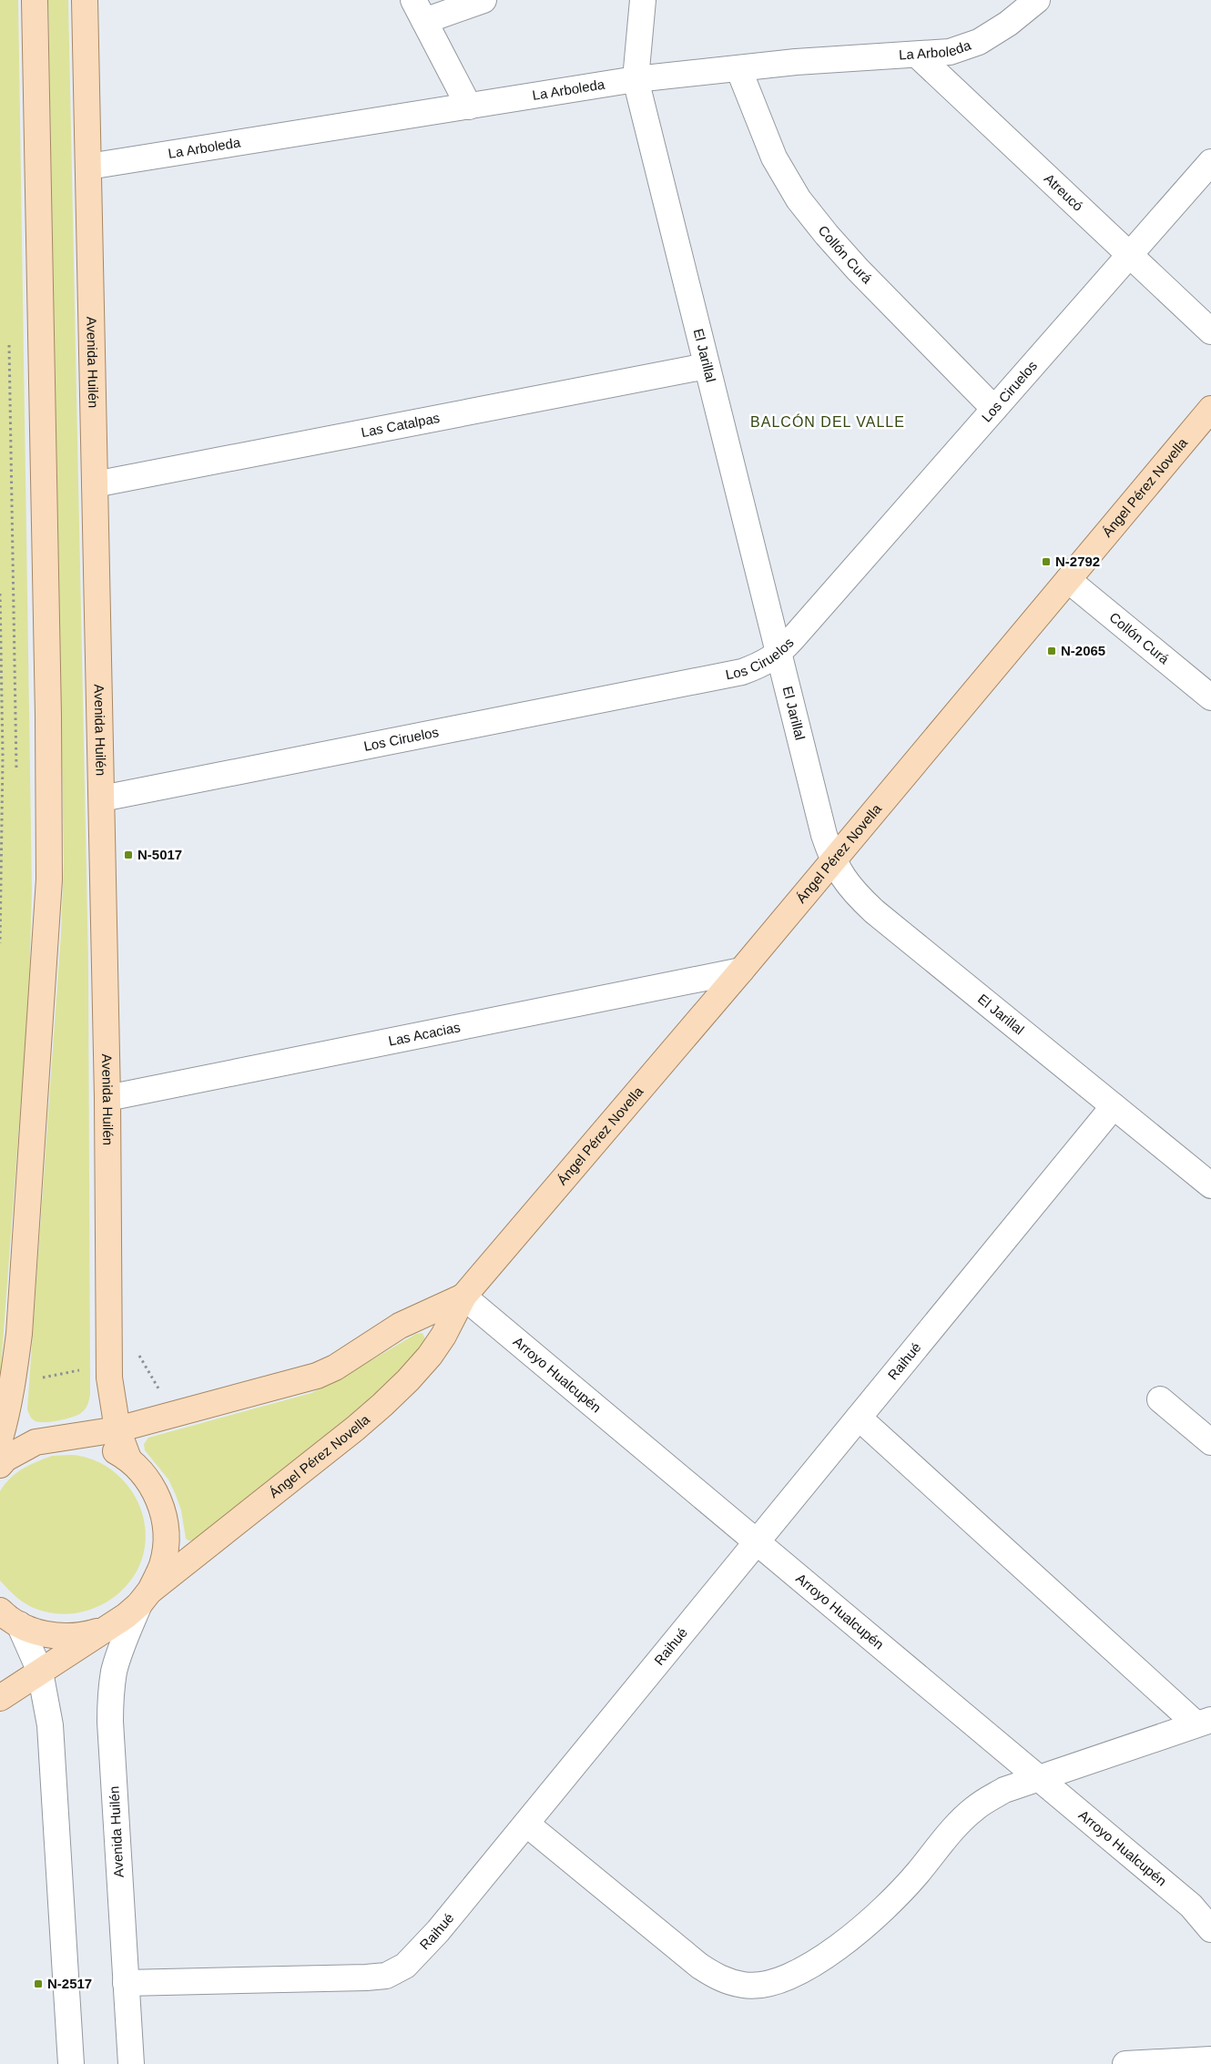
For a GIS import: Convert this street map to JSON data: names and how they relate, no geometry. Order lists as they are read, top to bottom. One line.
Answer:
{"streets":{"main road":["Avenida Huilén","Ángel Pérez Novella"],"street":["La Arboleda","Atreucó","Collón Curá","El Jarillal","Los Ciruelos","Las Catalpas","Las Acacias","Raihué","Arroyo Hualcupén"]},"crossings":[["La Arboleda","Atreucó"],["La Arboleda","Collón Curá"],["La Arboleda","El Jarillal"],["La Arboleda","Avenida Huilén"],["Atreucó","Los Ciruelos"],["Collón Curá","Los Ciruelos"],["Collón Curá","Ángel Pérez Novella"],["El Jarillal","Los Ciruelos"],["El Jarillal","Las Catalpas"],["El Jarillal","Ángel Pérez Novella"],["El Jarillal","Raihué"],["Avenida Huilén","Los Ciruelos"],["Avenida Huilén","Las Catalpas"],["Avenida Huilén","Ángel Pérez Novella"],["Avenida Huilén","Las Acacias"],["Avenida Huilén","Raihué"],["Ángel Pérez Novella","Las Acacias"],["Ángel Pérez Novella","Arroyo Hualcupén"],["Raihué","Arroyo Hualcupén"]],"districts":["BALCÓN DEL VALLE"],"places":{"transit":["N-2792","N-2065","N-5017","N-2517"]}}
